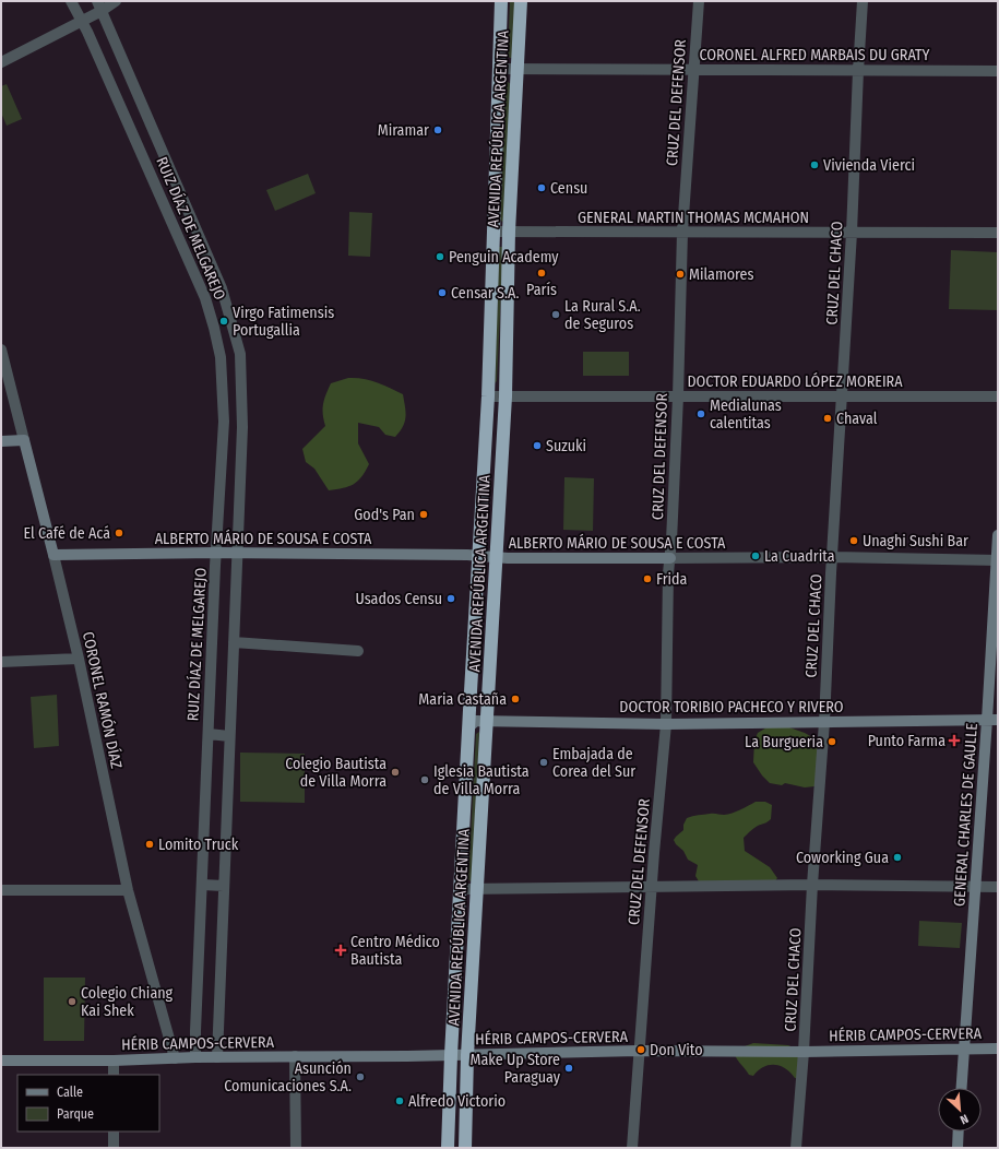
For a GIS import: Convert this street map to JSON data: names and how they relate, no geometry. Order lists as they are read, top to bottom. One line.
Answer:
{"streets":{"highway":["AVENIDA REPÚBLICA ARGENTINA"],"street":["CORONEL ALFRED MARBAIS DU GRATY","CRUZ DEL DEFENSOR","GENERAL MARTIN THOMAS MCMAHON","RUIZ DÍAZ DE MELGAREJO","CRUZ DEL CHACO","DOCTOR EDUARDO LÓPEZ MOREIRA","ALBERTO MÁRIO DE SOUSA E COSTA","CORONEL RAMÓN DÍAZ","DOCTOR TORIBIO PACHECO Y RIVERO","GENERAL CHARLES DE GAULLE","HÉRIB CAMPOS-CERVERA"]},"crossings":[["CORONEL ALFRED MARBAIS DU GRATY","CRUZ DEL DEFENSOR"],["CORONEL ALFRED MARBAIS DU GRATY","AVENIDA REPÚBLICA ARGENTINA"],["CORONEL ALFRED MARBAIS DU GRATY","CRUZ DEL CHACO"],["CRUZ DEL DEFENSOR","GENERAL MARTIN THOMAS MCMAHON"],["CRUZ DEL DEFENSOR","DOCTOR EDUARDO LÓPEZ MOREIRA"],["CRUZ DEL DEFENSOR","ALBERTO MÁRIO DE SOUSA E COSTA"],["CRUZ DEL DEFENSOR","DOCTOR TORIBIO PACHECO Y RIVERO"],["CRUZ DEL DEFENSOR","HÉRIB CAMPOS-CERVERA"],["AVENIDA REPÚBLICA ARGENTINA","GENERAL MARTIN THOMAS MCMAHON"],["AVENIDA REPÚBLICA ARGENTINA","DOCTOR EDUARDO LÓPEZ MOREIRA"],["AVENIDA REPÚBLICA ARGENTINA","ALBERTO MÁRIO DE SOUSA E COSTA"],["AVENIDA REPÚBLICA ARGENTINA","DOCTOR TORIBIO PACHECO Y RIVERO"],["AVENIDA REPÚBLICA ARGENTINA","HÉRIB CAMPOS-CERVERA"],["GENERAL MARTIN THOMAS MCMAHON","CRUZ DEL CHACO"],["RUIZ DÍAZ DE MELGAREJO","ALBERTO MÁRIO DE SOUSA E COSTA"],["RUIZ DÍAZ DE MELGAREJO","HÉRIB CAMPOS-CERVERA"],["CRUZ DEL CHACO","DOCTOR EDUARDO LÓPEZ MOREIRA"],["CRUZ DEL CHACO","ALBERTO MÁRIO DE SOUSA E COSTA"],["CRUZ DEL CHACO","DOCTOR TORIBIO PACHECO Y RIVERO"],["CRUZ DEL CHACO","HÉRIB CAMPOS-CERVERA"],["ALBERTO MÁRIO DE SOUSA E COSTA","CORONEL RAMÓN DÍAZ"],["ALBERTO MÁRIO DE SOUSA E COSTA","GENERAL CHARLES DE GAULLE"],["CORONEL RAMÓN DÍAZ","HÉRIB CAMPOS-CERVERA"],["DOCTOR TORIBIO PACHECO Y RIVERO","GENERAL CHARLES DE GAULLE"],["GENERAL CHARLES DE GAULLE","HÉRIB CAMPOS-CERVERA"]],"places":{"other":["Miramar","Vivienda Vierci","Censu","Penguin Academy","París","Milamores","Censar S.A.","La Rural S.A. de Seguros","Virgo Fatimensis Portugallia","Medialunas calentitas","Chaval","Suzuki","God's Pan","El Café de Acá","Unaghi Sushi Bar","La Cuadrita","Frida","Usados Censu","Maria Castaña","La Burgueria","Embajada de Corea del Sur","Colegio Bautista de Villa Morra","Iglesia Bautista de Villa Morra","Lomito Truck","Coworking Gua","Colegio Chiang Kai Shek","Don Vito","Make Up Store Paraguay","Asunción Comunicaciones S.A.","Alfredo Victorio"],"health":["Punto Farma","Centro Médico Bautista"]},"legend":["Calle","Parque"],"north":"bottom right"}
